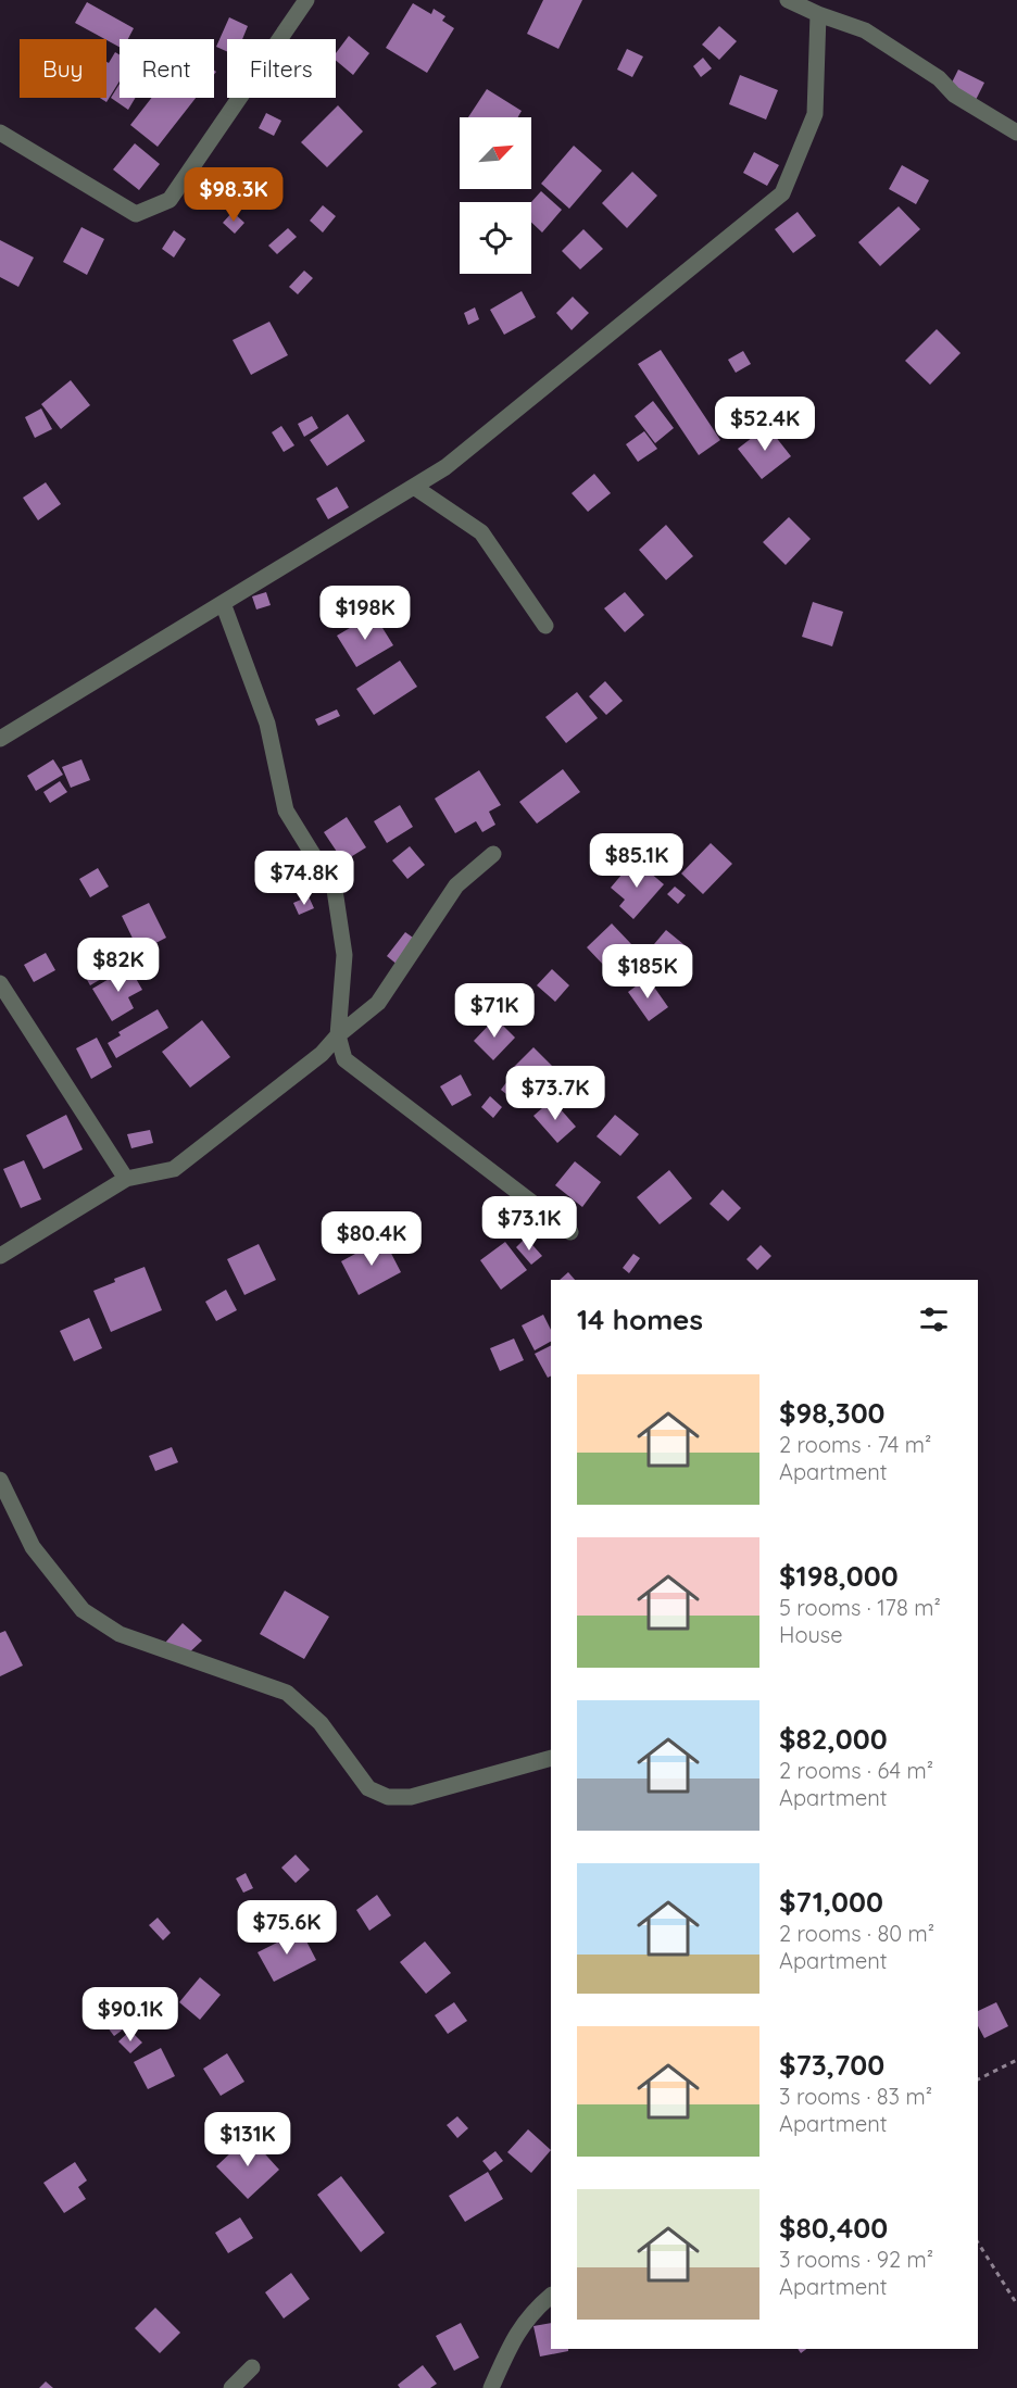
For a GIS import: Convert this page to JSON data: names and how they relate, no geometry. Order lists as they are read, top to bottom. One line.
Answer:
{"north":"top right","page":{"chip":["Buy","Rent","Filters"],"price":["$98.3K","$52.4K","$198K","$85.1K","$74.8K","$82K","$185K","$71K","$73.7K","$73.1K","$80.4K","$75.6K","$90.1K","$131K"],"heading":"14 homes","list":[{"name":"$98,300","note":"2 rooms · 74 m² · Apartment"},{"name":"$198,000","note":"5 rooms · 178 m² · House"},{"name":"$82,000","note":"2 rooms · 64 m² · Apartment"},{"name":"$71,000","note":"2 rooms · 80 m² · Apartment"},{"name":"$73,700","note":"3 rooms · 83 m² · Apartment"},{"name":"$80,400","note":"3 rooms · 92 m² · Apartment"}]}}
